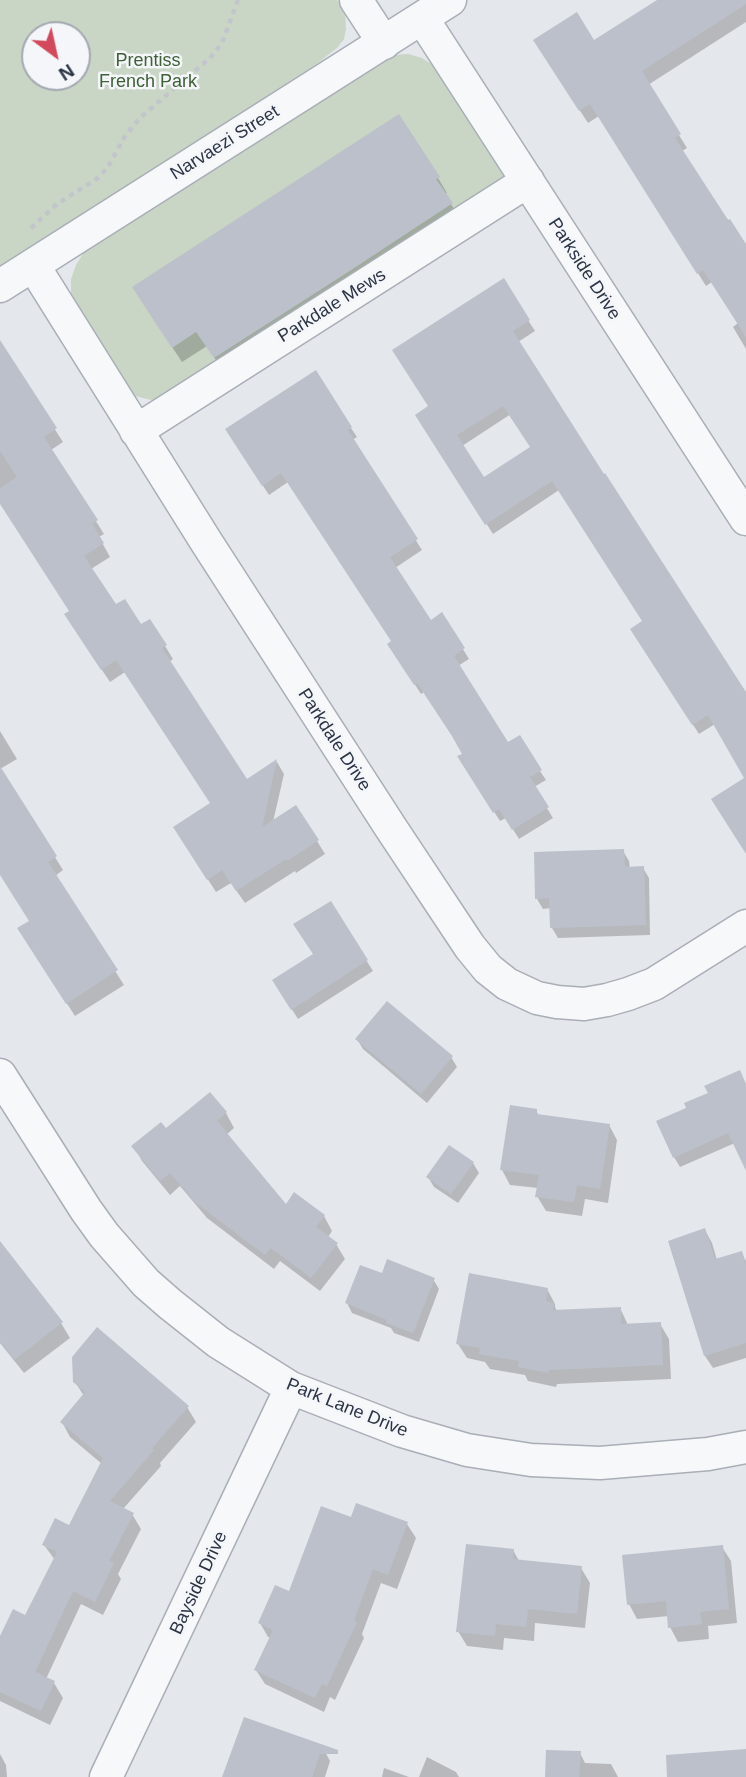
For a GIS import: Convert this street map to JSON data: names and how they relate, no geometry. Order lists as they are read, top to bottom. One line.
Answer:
{"streets":{"street":["Narvaezi Street","Parkside Drive","Parkdale Mews","Parkdale Drive","Park Lane Drive","Bayside Drive"]},"crossings":[["Narvaezi Street","Parkside Drive"],["Narvaezi Street","Parkdale Drive"],["Parkside Drive","Parkdale Mews"],["Parkdale Mews","Parkdale Drive"],["Park Lane Drive","Bayside Drive"]],"parks":["Prentiss French Park"],"north":"bottom right"}
